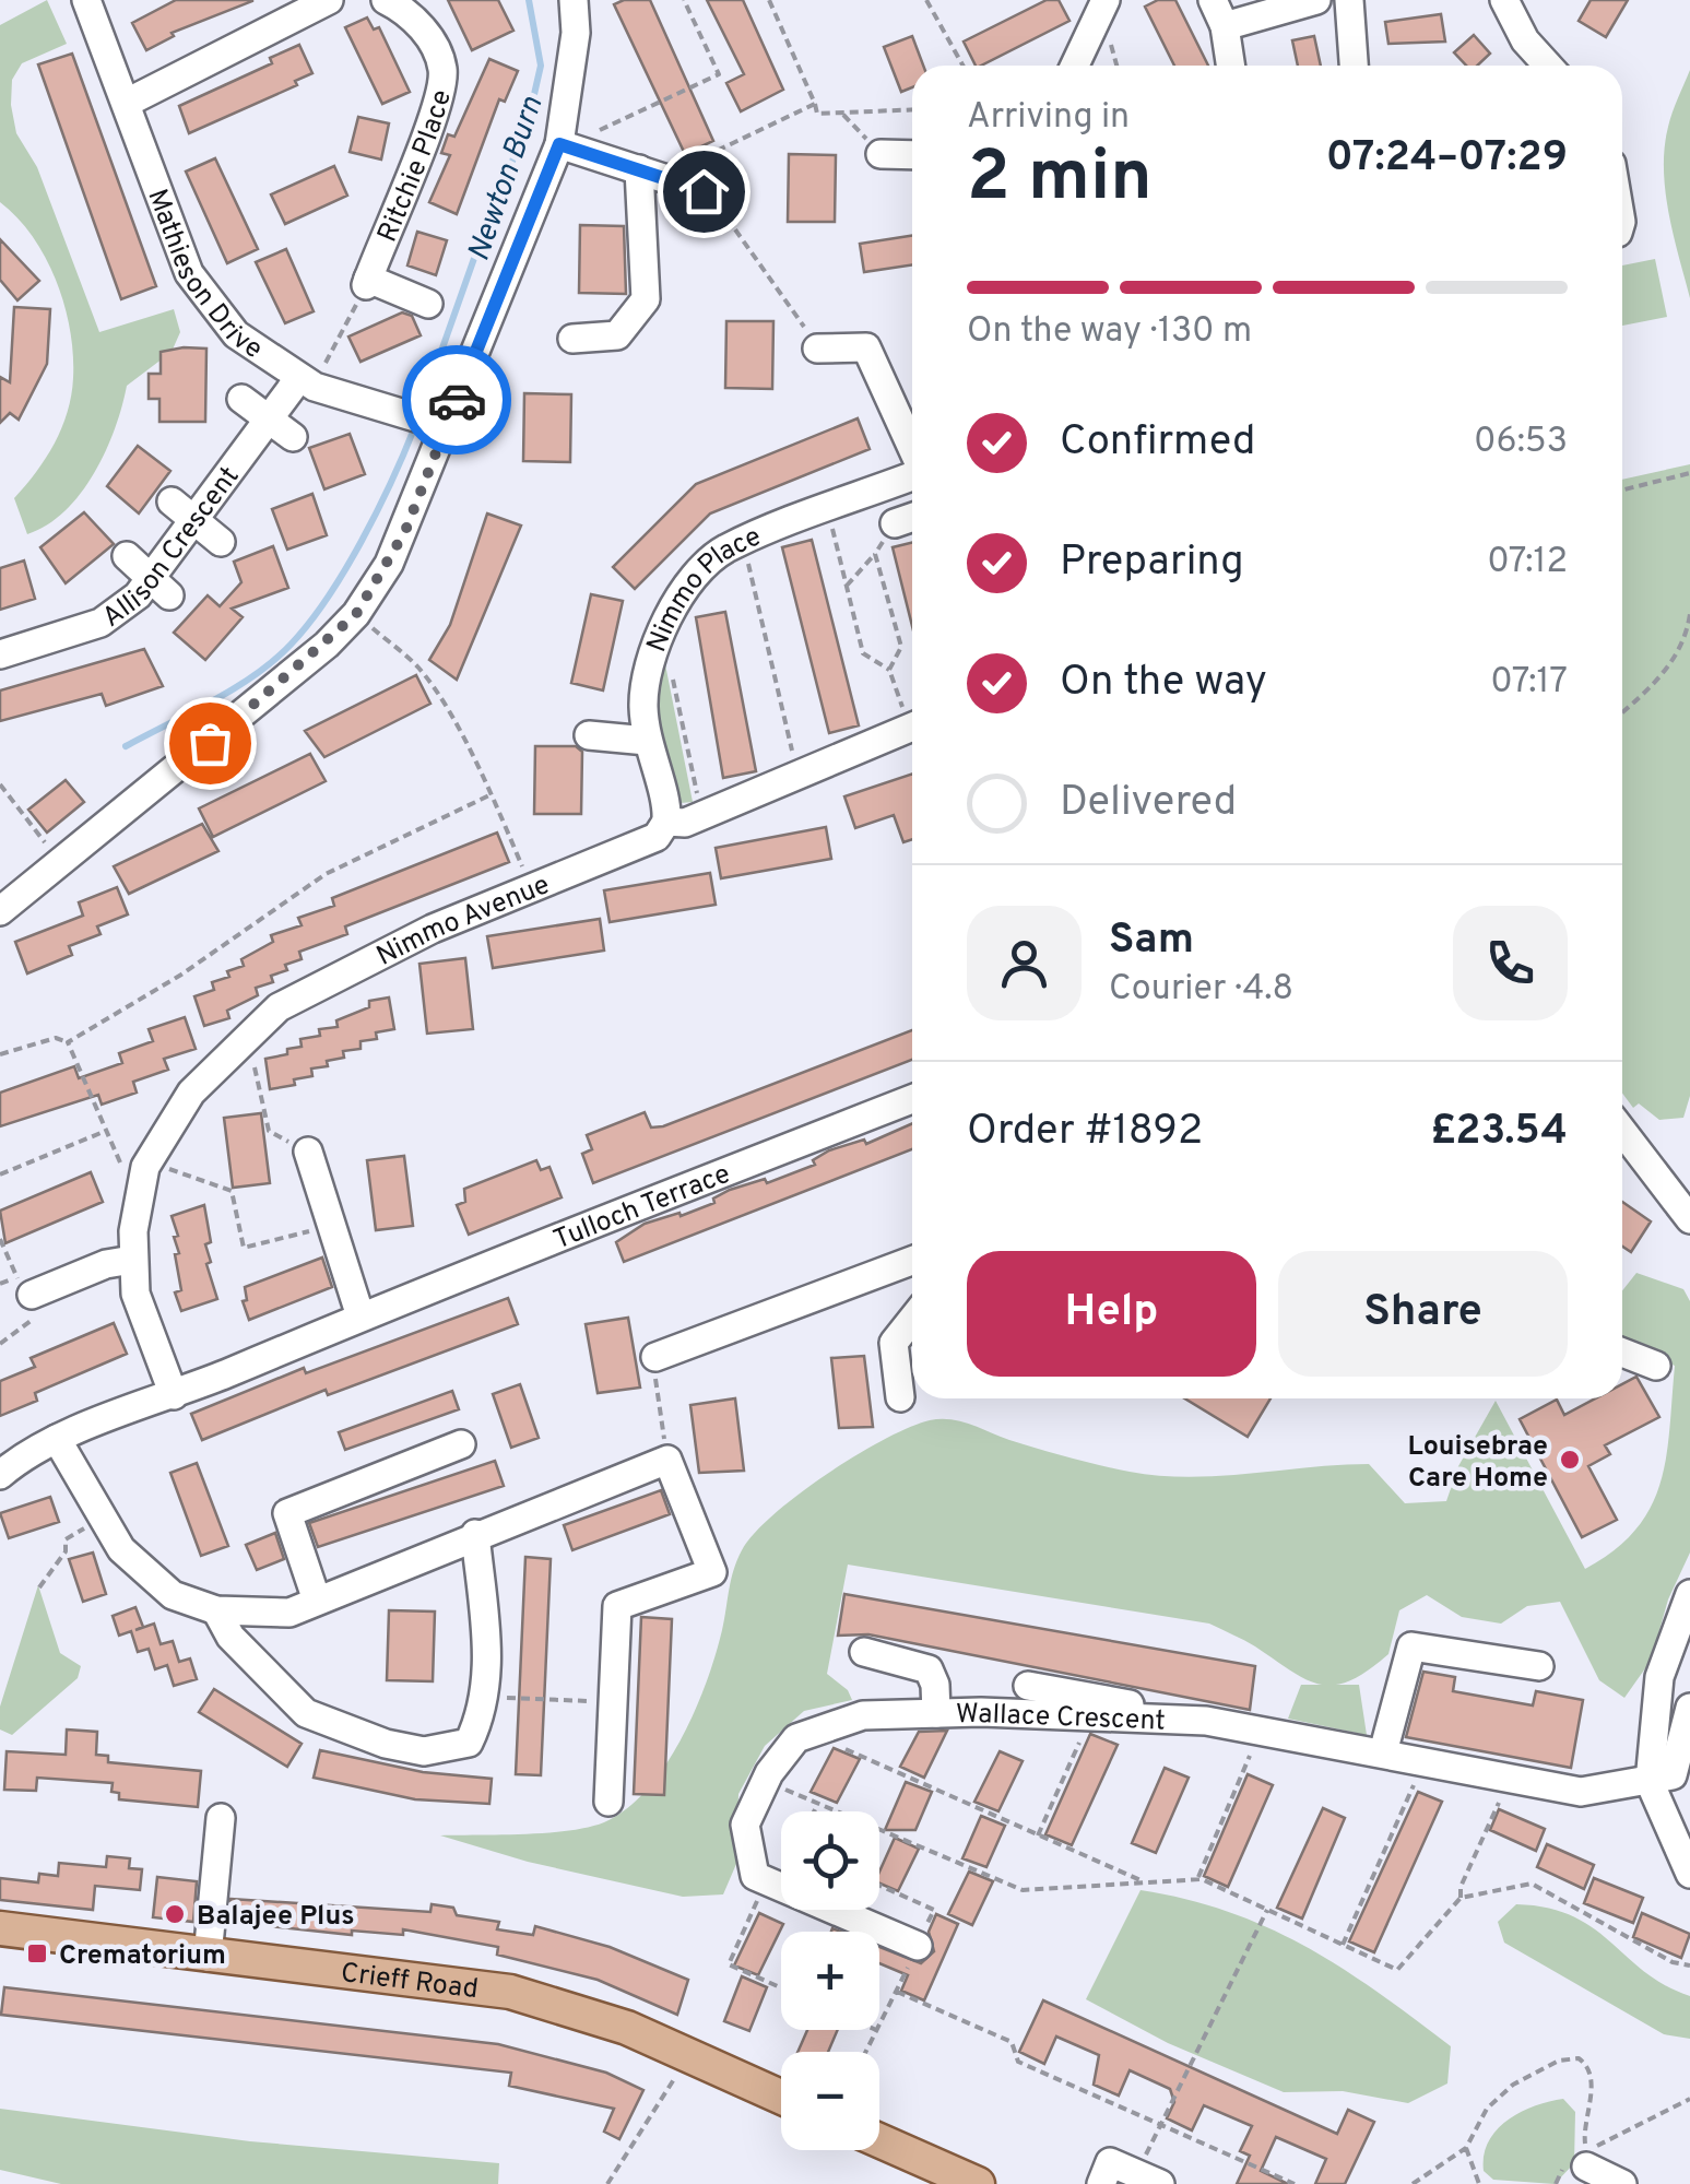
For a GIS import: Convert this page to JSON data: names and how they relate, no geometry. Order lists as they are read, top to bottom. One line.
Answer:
{"streets":{"main road":["Crieff Road"],"street":["Ritchie Place","Mathieson Drive","Allison Crescent","Nimmo Place","Nimmo Avenue","Tulloch Terrace","Wallace Crescent"]},"crossings":[["Mathieson Drive","Allison Crescent"],["Nimmo Place","Nimmo Avenue"],["Nimmo Avenue","Tulloch Terrace"]],"water":["Newton Burn"],"places":{"other":["Louisebrae Care Home","Balajee Plus"],"transit":["Crematorium"]},"page":{"heading":["2 min","Arriving in","07:24–07:29"],"panel":["Sam","Courier · 4.8","Order #1892","£23.54"],"bar":"On the way · 130 m","list":[["Confirmed","06:53"],["Preparing","07:12"],["On the way","07:17"],"Delivered"],"buttons":["Help","Share"],"map_buttons":["+","−"]}}
